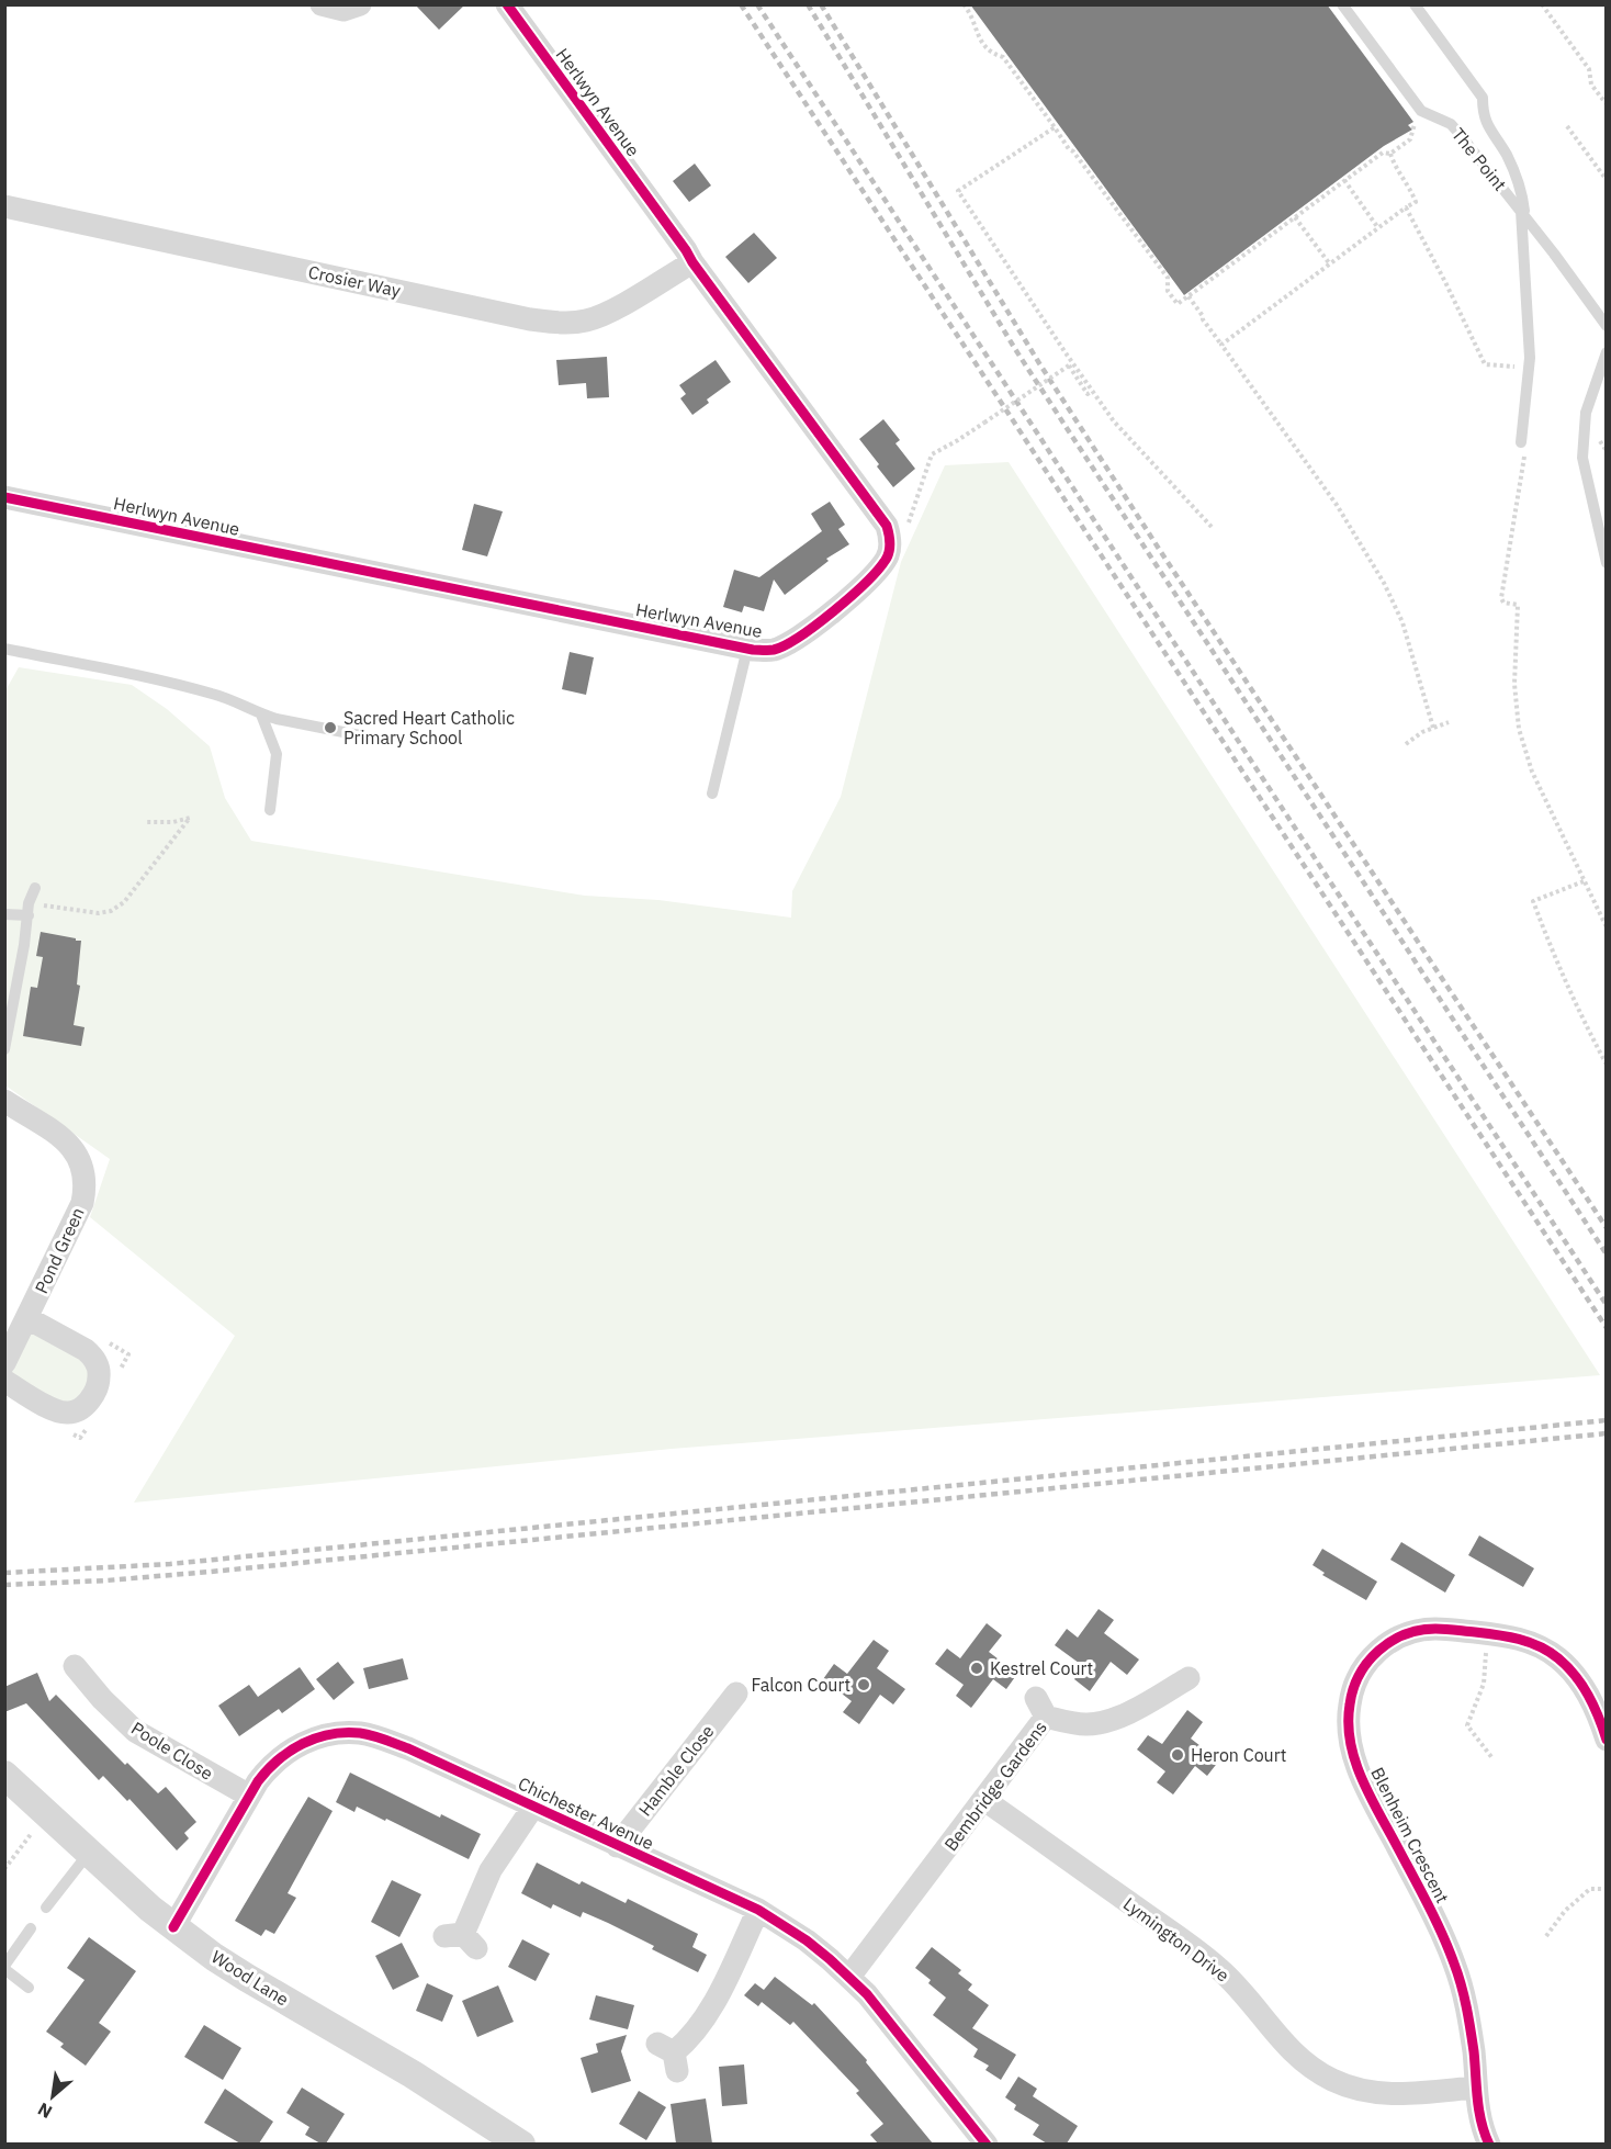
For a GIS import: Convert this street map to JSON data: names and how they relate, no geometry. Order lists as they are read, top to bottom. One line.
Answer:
{"streets":{"street":["Herlwyn Avenue","Crosier Way","Pond Green","Poole Close","Hamble Close","Bembridge Gardens","Chichester Avenue","Blenheim Crescent","Lymington Drive","Wood Lane"],"lane":["The Point"]},"crossings":[["Herlwyn Avenue","Crosier Way"],["Poole Close","Chichester Avenue"],["Hamble Close","Chichester Avenue"],["Bembridge Gardens","Chichester Avenue"],["Bembridge Gardens","Lymington Drive"],["Chichester Avenue","Wood Lane"],["Blenheim Crescent","Lymington Drive"]],"places":["Sacred Heart Catholic Primary School","Kestrel Court","Falcon Court","Heron Court"],"north":"bottom left"}
